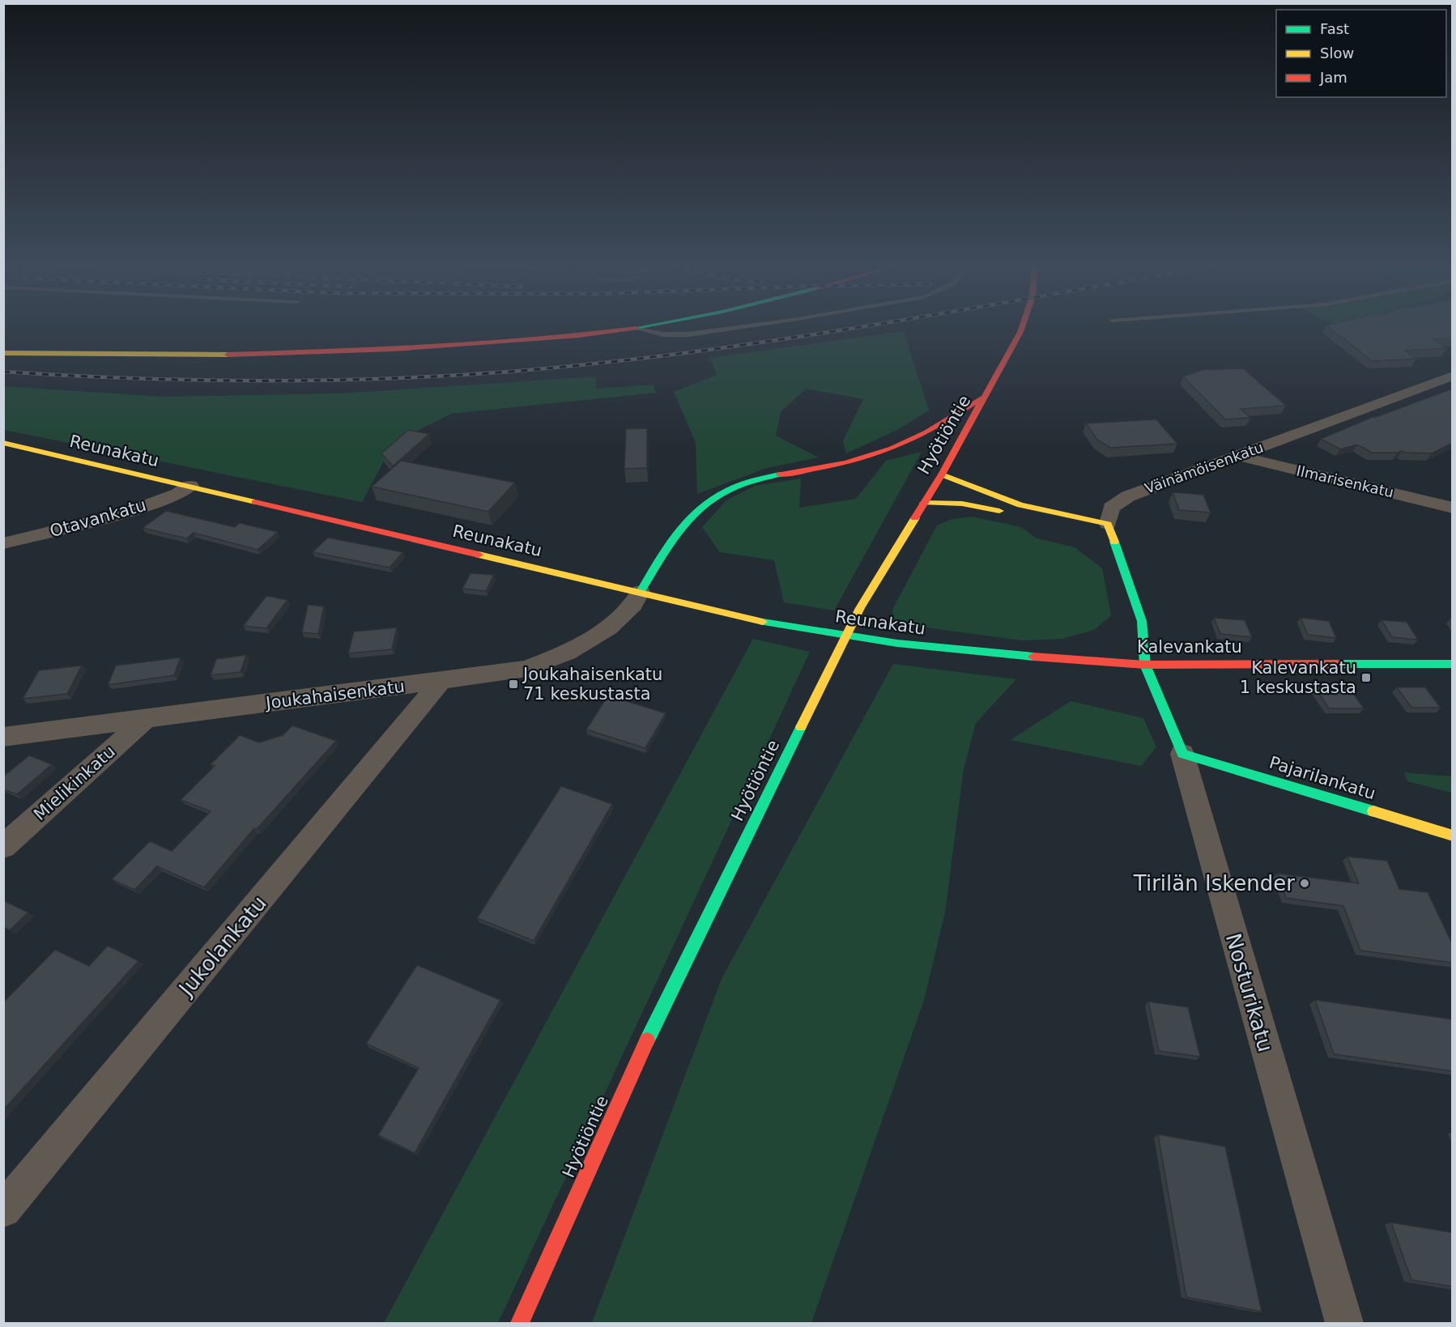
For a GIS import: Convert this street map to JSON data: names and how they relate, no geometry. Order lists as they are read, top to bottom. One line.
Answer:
{"streets":{"main road":["Hyötiöntie","Reunakatu","Kalevankatu","Pajarilankatu","Nosturikatu"],"street":["Väinämöisenkatu","Ilmarisenkatu","Otavankatu","Joukahaisenkatu","Mielikinkatu","Jukolankatu"]},"crossings":[["Reunakatu","Otavankatu"],["Reunakatu","Kalevankatu"],["Reunakatu","Joukahaisenkatu"],["Väinämöisenkatu","Ilmarisenkatu"],["Kalevankatu","Nosturikatu"],["Joukahaisenkatu","Mielikinkatu"],["Joukahaisenkatu","Jukolankatu"],["Pajarilankatu","Nosturikatu"]],"places":{"transit":["Kalevankatu 1 keskustasta","Joukahaisenkatu 71 keskustasta"],"other":["Tirilän Iskender"]},"legend":["Fast","Slow","Jam"]}
